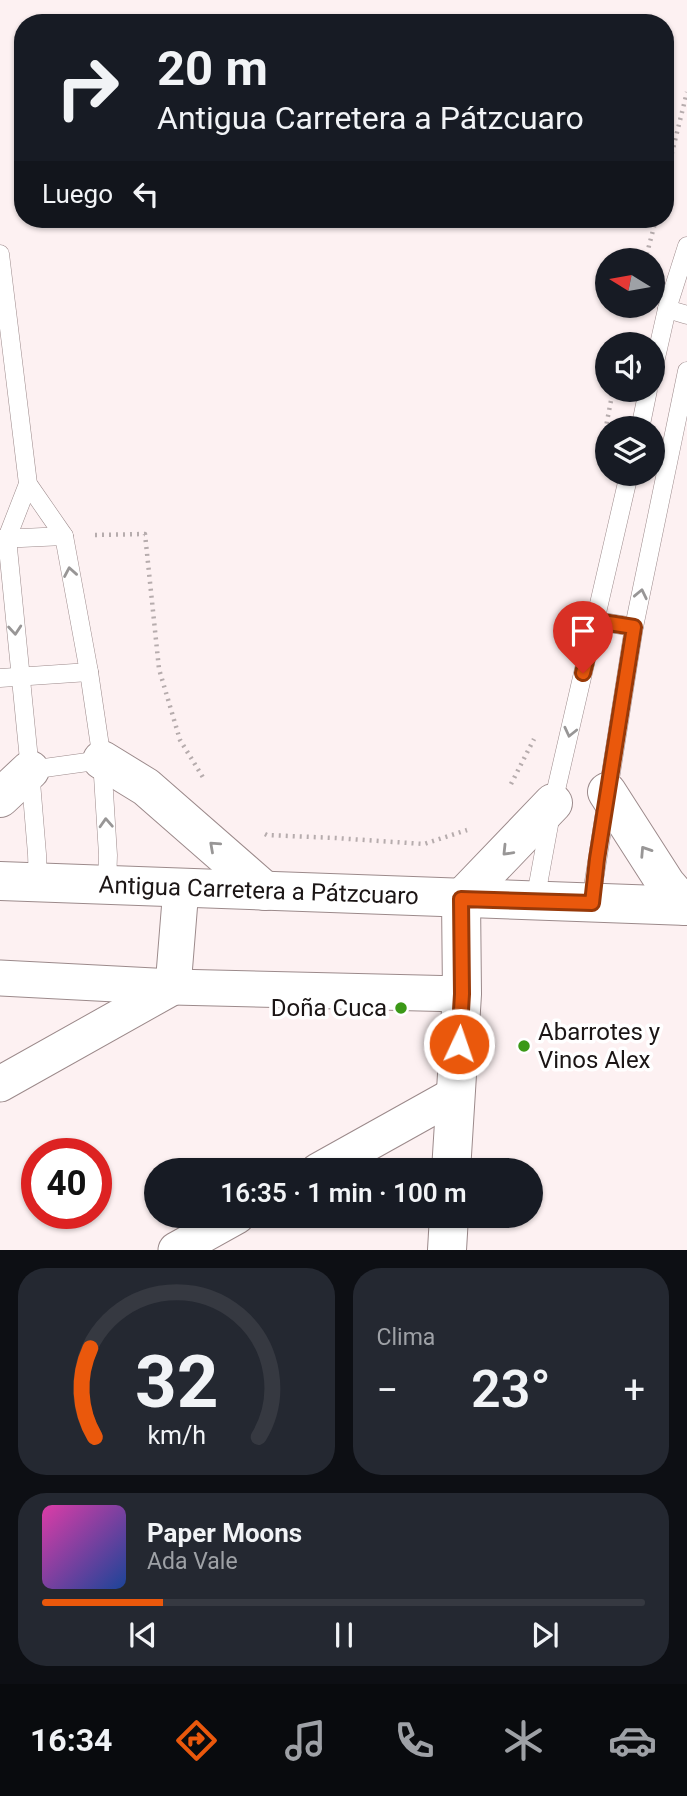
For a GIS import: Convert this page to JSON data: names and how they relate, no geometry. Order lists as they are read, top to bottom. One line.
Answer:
{"streets":{"street":["Antigua Carretera a Pátzcuaro"]},"places":["Doña Cuca","Abarrotes y Vinos Alex"],"north":"left","page":{"turn":["20 m","Antigua Carretera a Pátzcuaro"],"then":"Luego","limit":"40","trip":"16:35 · 1 min · 100 m","tile":"Clima","heat":["−","23°","+"],"song":["Paper Moons","Ada Vale"],"tabs":"16:34","gauge":["32","km/h"]}}
